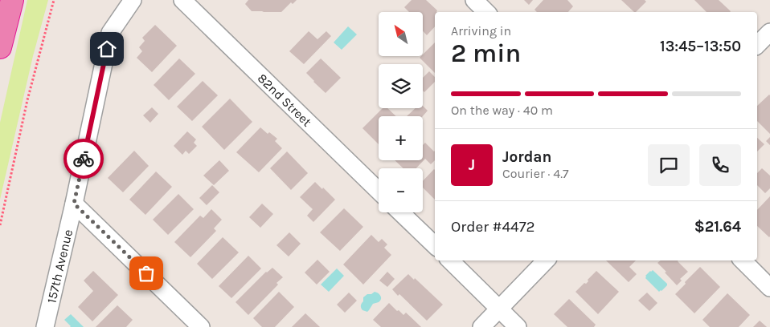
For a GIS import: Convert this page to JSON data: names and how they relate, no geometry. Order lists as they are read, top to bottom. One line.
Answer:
{"streets":{"street":["82nd Street","157th Avenue"]},"north":"top left","page":{"map_buttons":["+","−"],"heading":["2 min","Arriving in","13:45–13:50"],"panel":["Jordan","Courier · 4.7","Order #4472","$21.64"],"bar":"On the way · 40 m","round":"J"}}
